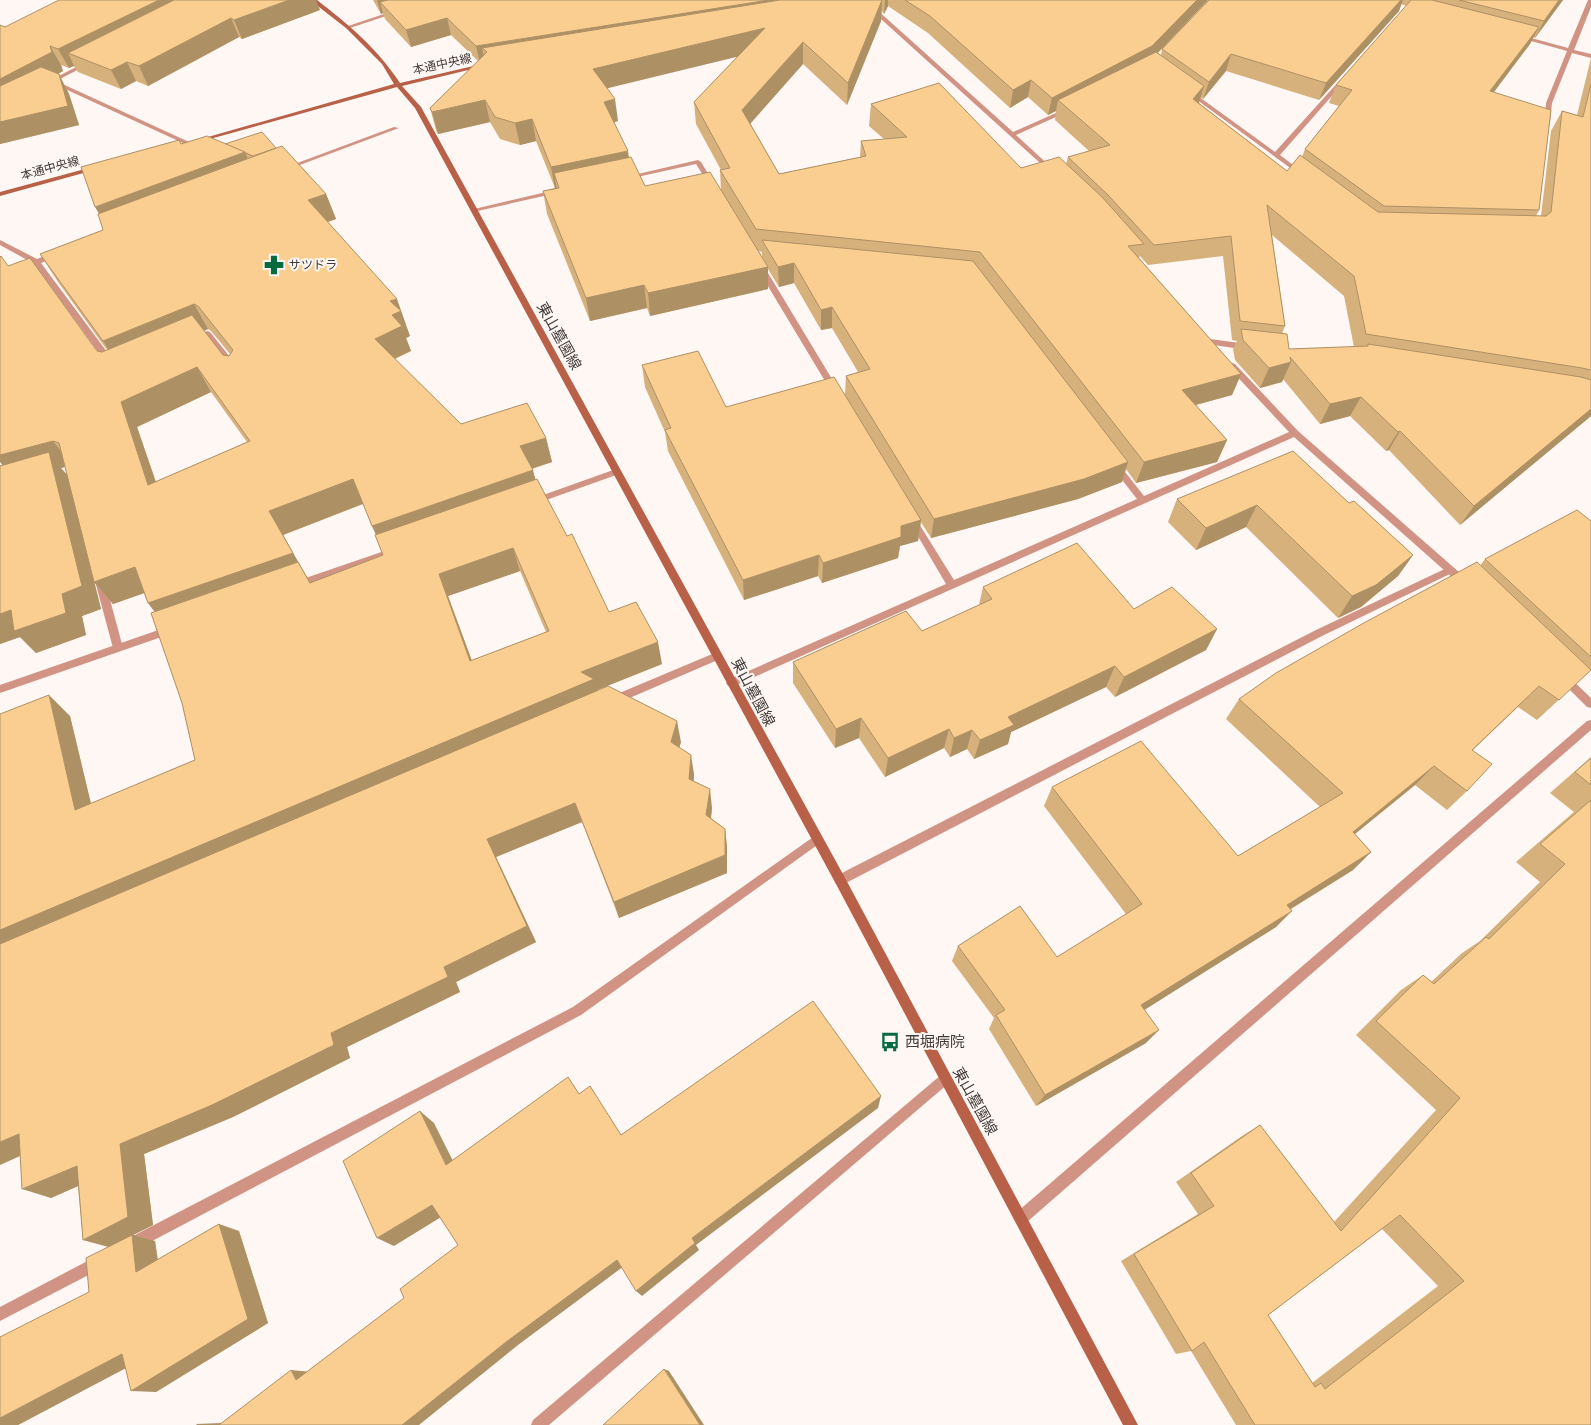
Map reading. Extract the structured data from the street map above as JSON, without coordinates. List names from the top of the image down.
{
  "streets": {
    "street": ["本通中央線", "東山墓園線"]
  },
  "crossings": [
    ["本通中央線", "東山墓園線"]
  ],
  "places": {
    "pharmacy": ["サツドラ"],
    "bus stop": ["西堀病院"]
  }
}
